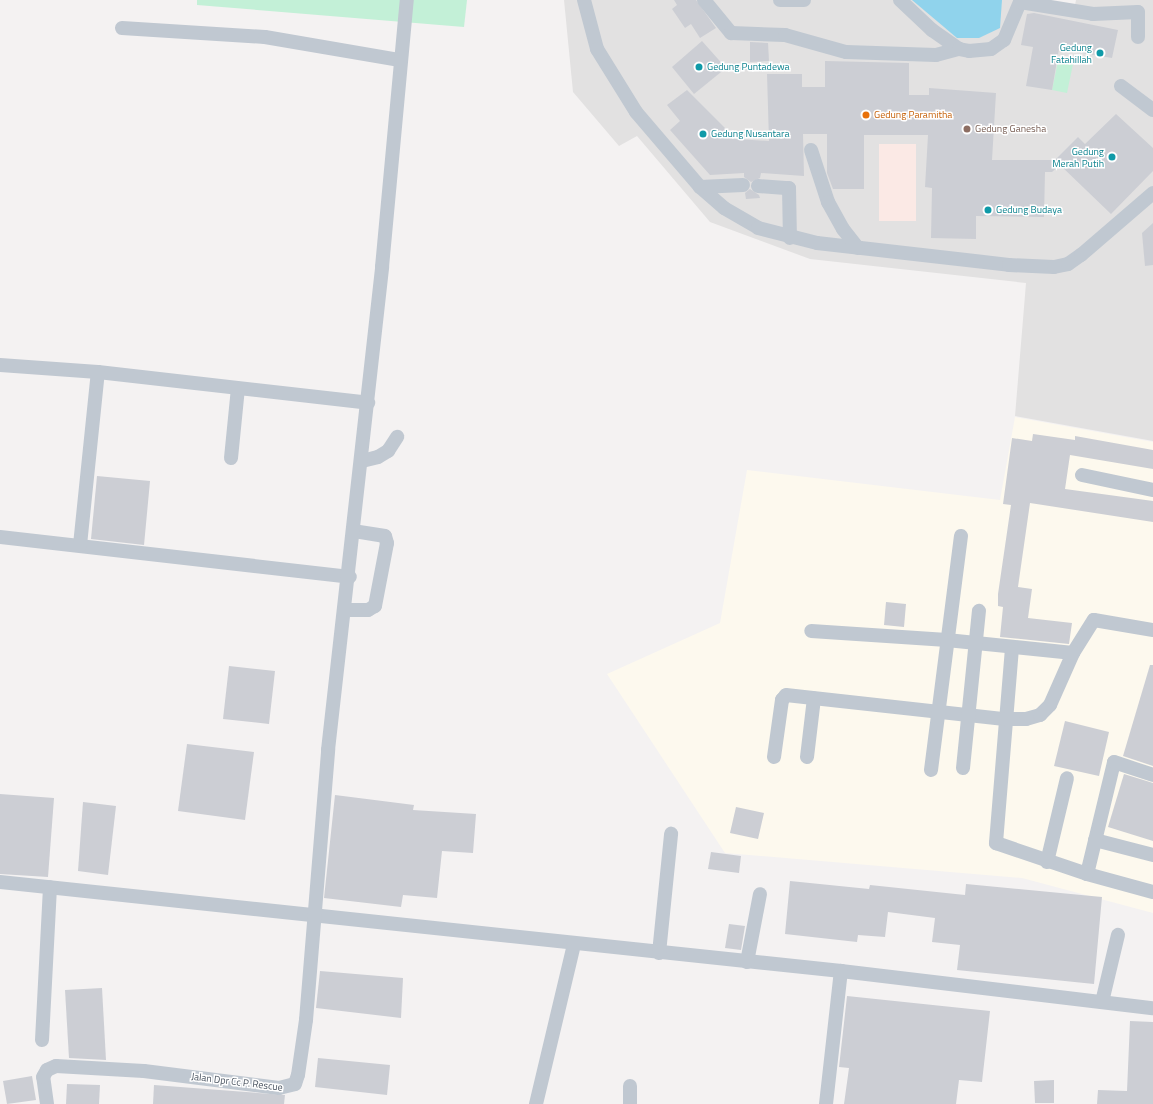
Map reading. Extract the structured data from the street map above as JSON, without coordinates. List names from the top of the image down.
{
  "streets": {
    "street": ["Jalan Dpr Cc P. Rescue"]
  },
  "places": [
    "Gedung Fatahillah",
    "Gedung Puntadewa",
    "Gedung Paramitha",
    "Gedung Ganesha",
    "Gedung Nusantara",
    "Gedung Merah Putih",
    "Gedung Budaya"
  ]
}
